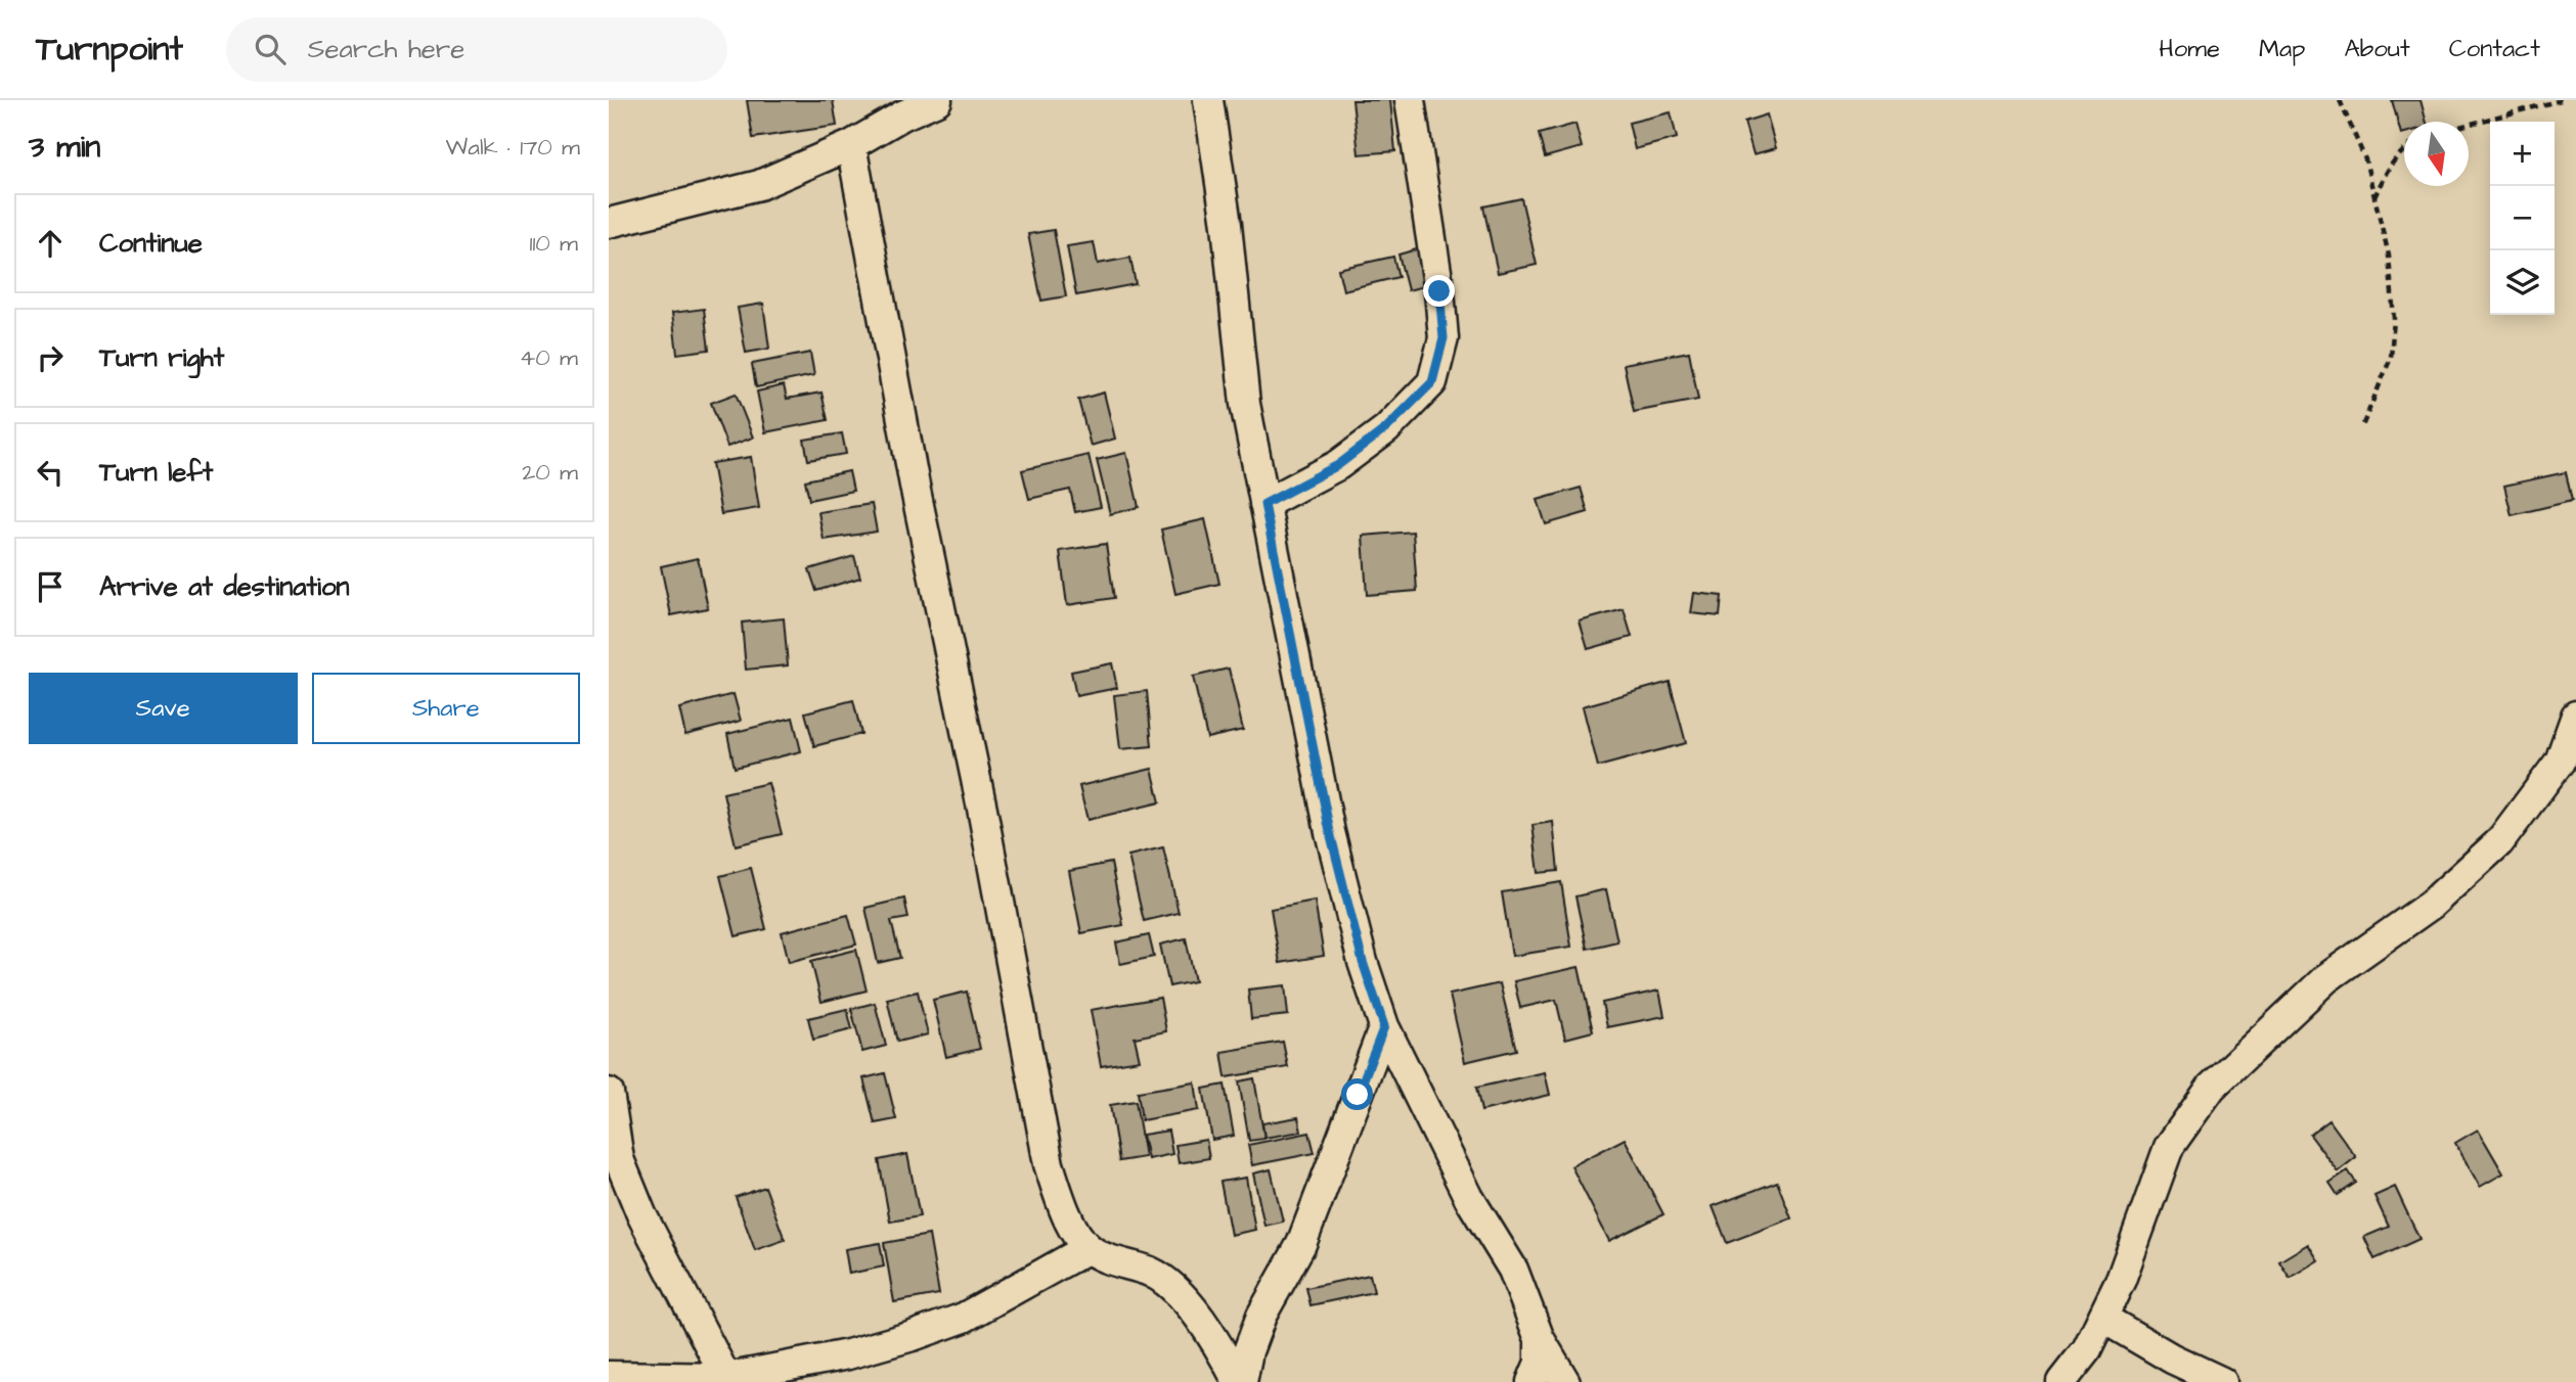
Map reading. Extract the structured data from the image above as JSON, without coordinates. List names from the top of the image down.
{
  "north": "bottom",
  "page": {
    "header": "Turnpoint",
    "search": "Search here",
    "nav": [
      "Home",
      "Map",
      "About",
      "Contact"
    ],
    "heading": ["3 min", "Walk · 170 m"],
    "map_buttons": ["+", "−"],
    "list": [
      ["Continue", "110 m"],
      ["Turn right", "40 m"],
      ["Turn left", "20 m"],
      "Arrive at destination"
    ],
    "buttons": ["Save", "Share"]
  }
}
